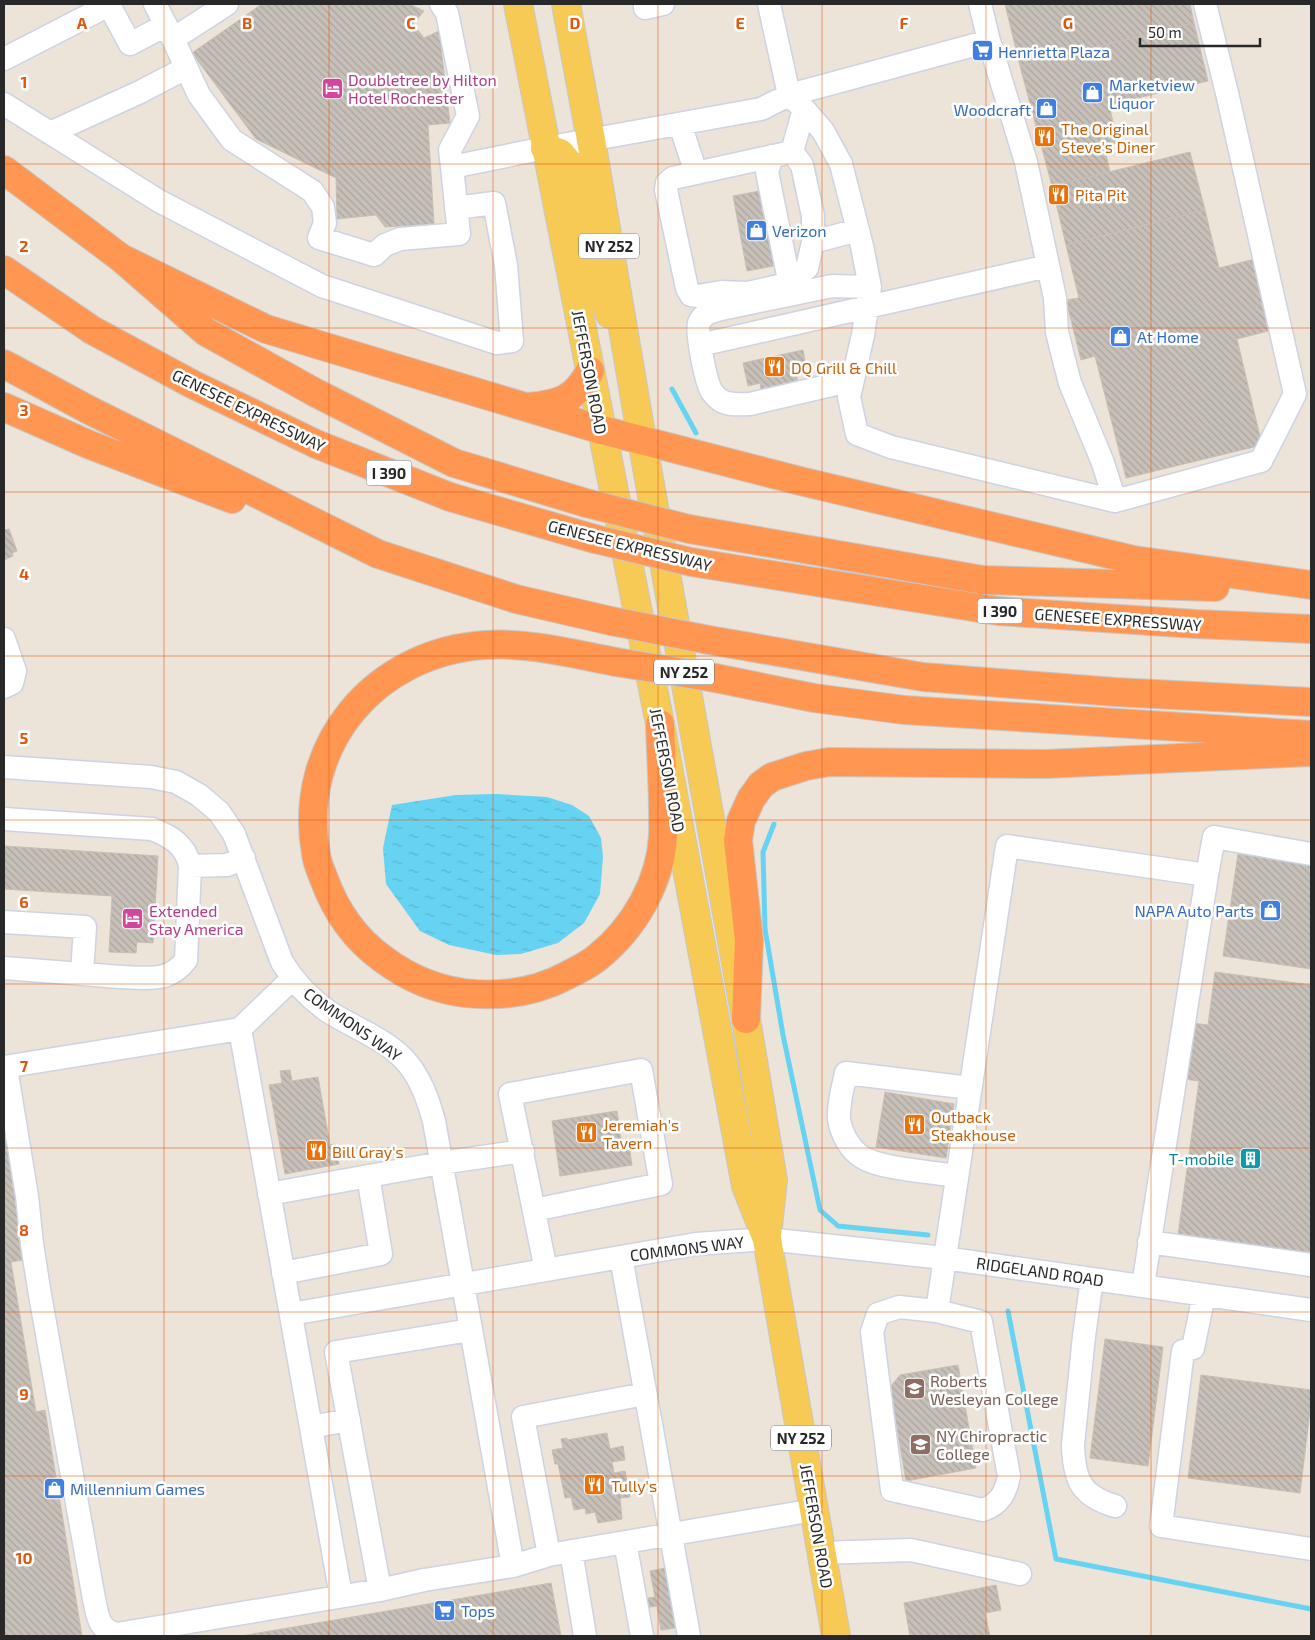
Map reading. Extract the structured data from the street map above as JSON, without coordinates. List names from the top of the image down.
{
  "streets": {
    "highway": ["GENESEE EXPRESSWAY", "I 390"],
    "main road": ["NY 252", "JEFFERSON ROAD"],
    "street": ["COMMONS WAY", "RIDGELAND ROAD"]
  },
  "crossings": [
    ["JEFFERSON ROAD", "COMMONS WAY"],
    ["JEFFERSON ROAD", "RIDGELAND ROAD"],
    ["COMMONS WAY", "RIDGELAND ROAD"]
  ],
  "places": {
    "supermarket": ["Henrietta Plaza", "Tops"],
    "hotel": ["Doubletree by Hilton Hotel Rochester", "Extended Stay America"],
    "shop": [
      "Marketview Liquor",
      "Woodcraft",
      "Verizon",
      "At Home",
      "NAPA Auto Parts",
      "Millennium Games"
    ],
    "restaurant": [
      "The Original Steve's Diner",
      "Pita Pit",
      "DQ Grill & Chill",
      "Outback Steakhouse",
      "Jeremiah's Tavern",
      "Bill Gray's",
      "Tully's"
    ],
    "building": ["T-mobile"],
    "school or university": ["Roberts Wesleyan College", "NY Chiropractic College"]
  },
  "scale_bar": "50 m",
  "grid": {
    "columns": [
      "A",
      "B",
      "C",
      "D",
      "E",
      "F",
      "G"
    ],
    "rows": [
      "1",
      "2",
      "3",
      "4",
      "5",
      "6",
      "7",
      "8",
      "9",
      "10"
    ]
  }
}
